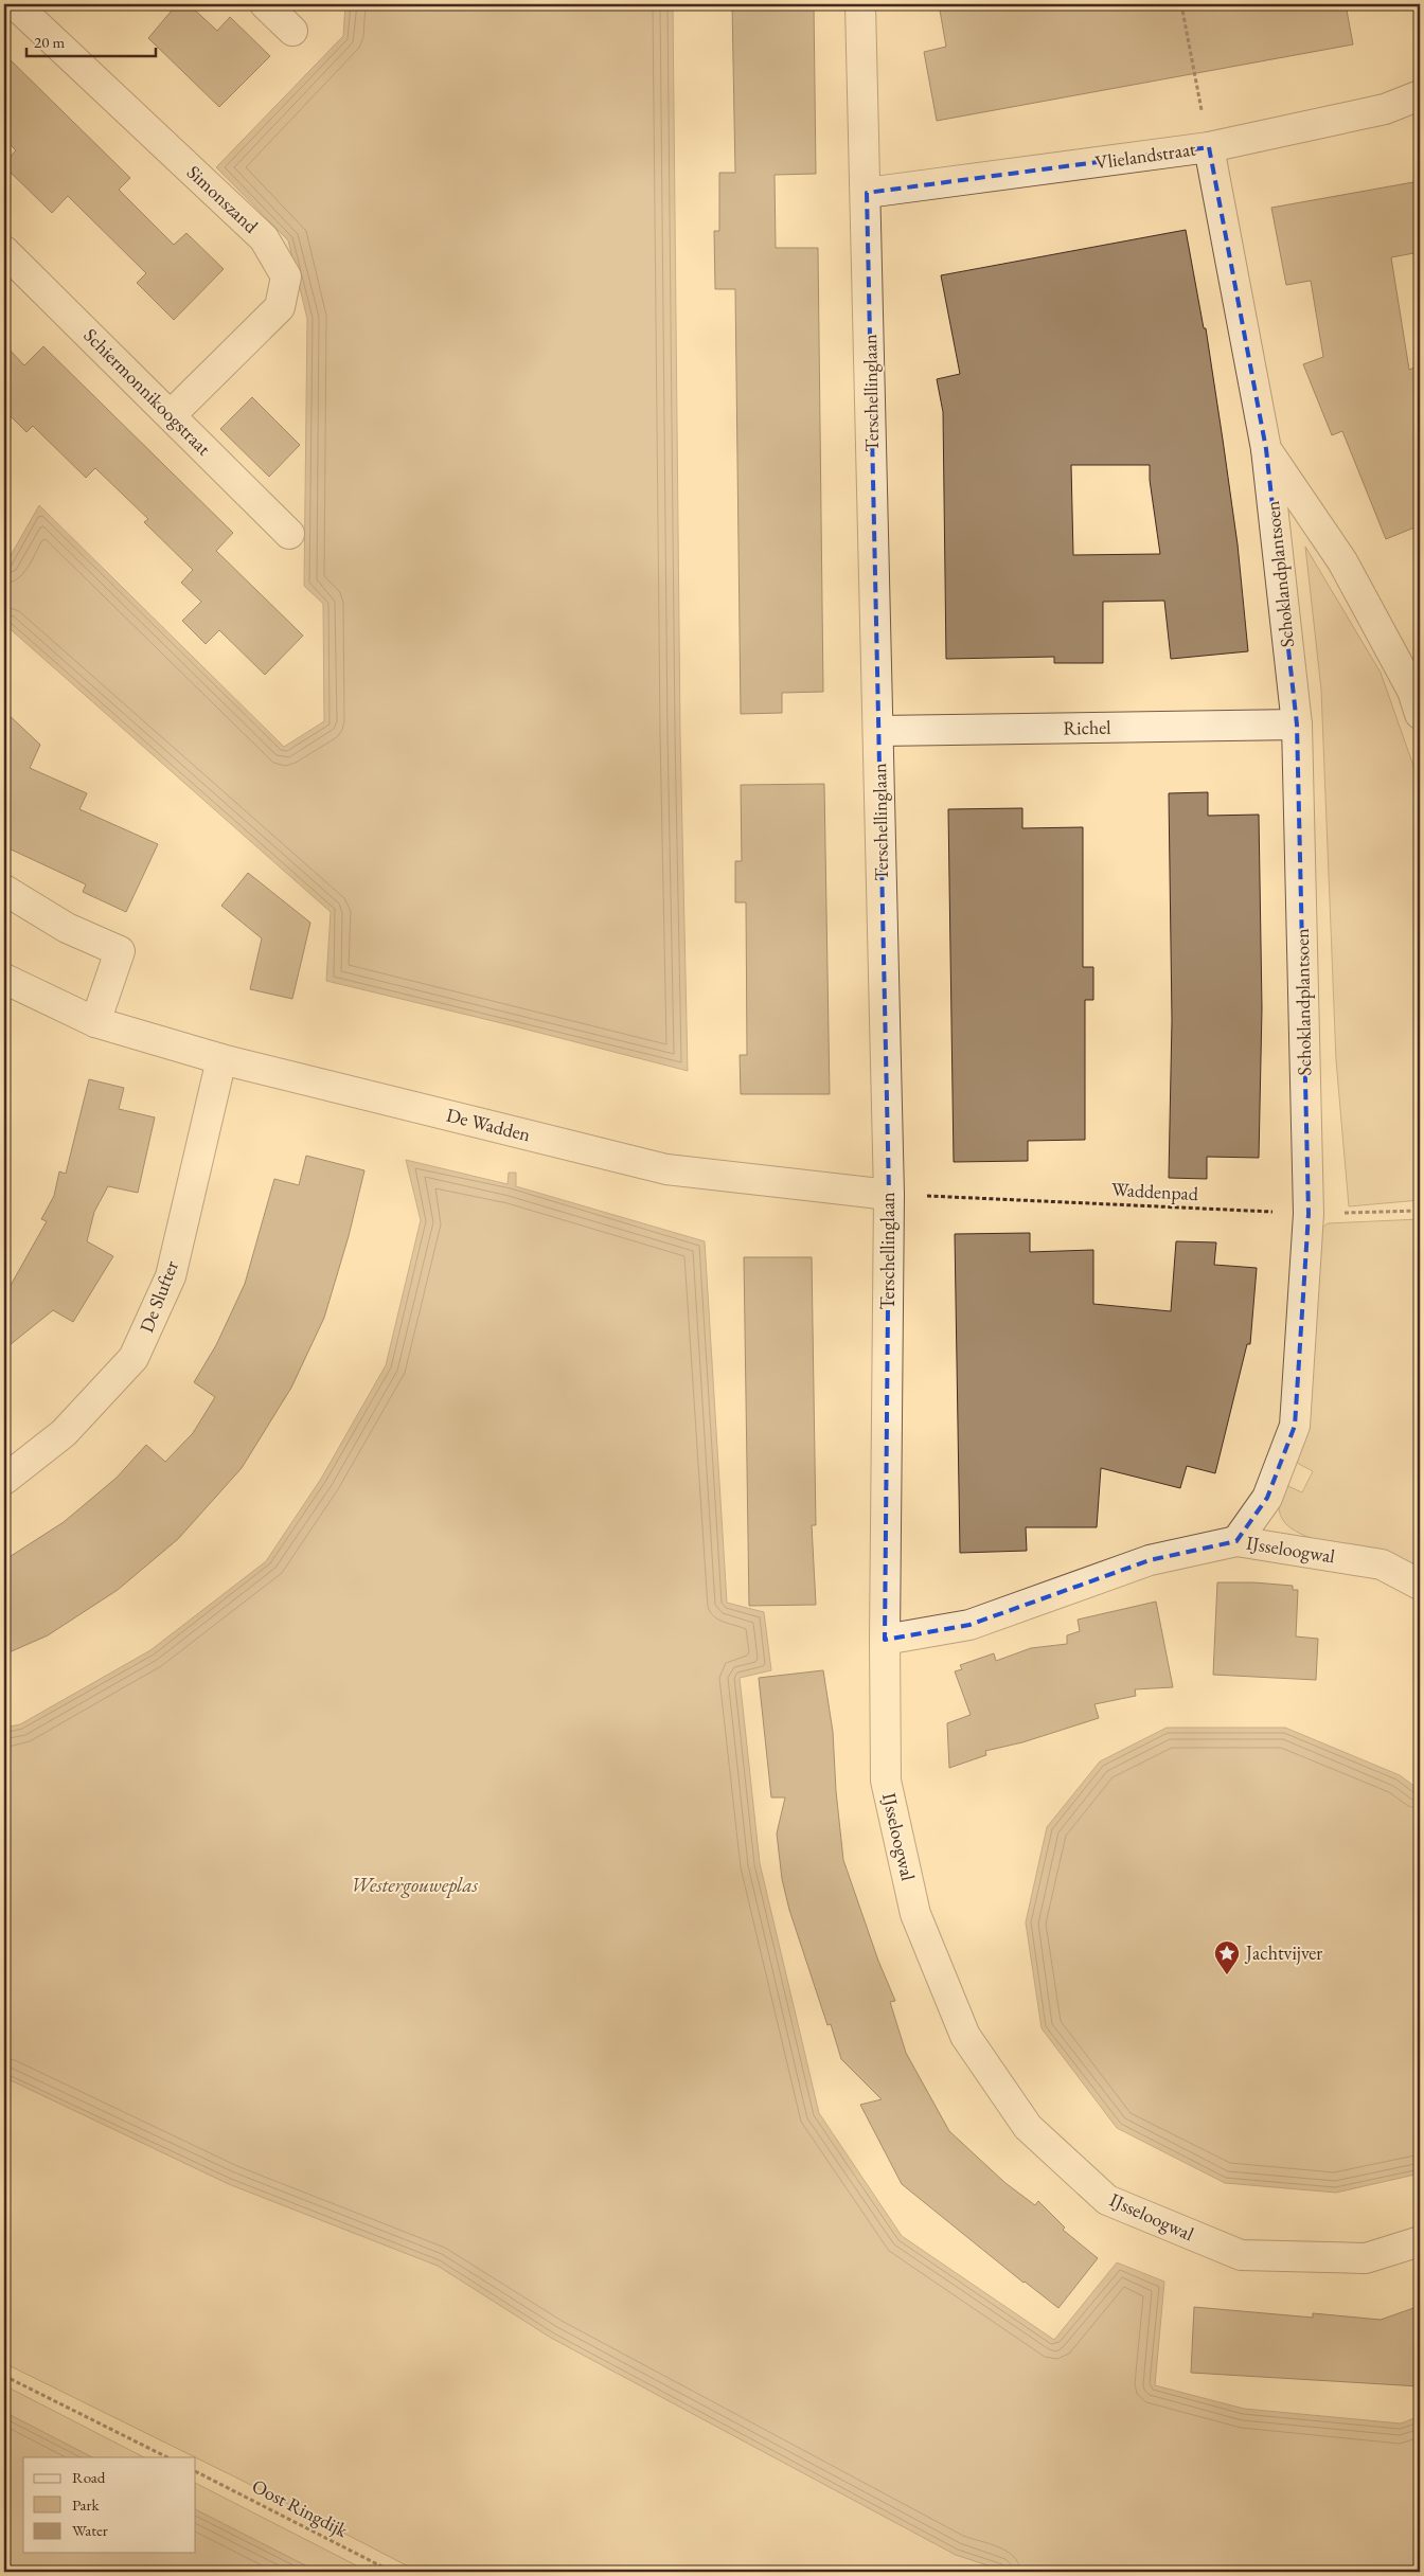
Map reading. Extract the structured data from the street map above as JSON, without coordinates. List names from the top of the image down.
{
  "streets": {
    "street": [
      "Vlielandstraat",
      "Simonszand",
      "Schiermonnikoogstraat",
      "Terschellinglaan",
      "Schoklandplantsoen",
      "Richel",
      "De Wadden",
      "De Slufter",
      "IJsseloogwal"
    ],
    "path": ["Waddenpad", "Oost Ringdijk"]
  },
  "crossings": [
    ["Vlielandstraat", "Terschellinglaan"],
    ["Vlielandstraat", "Schoklandplantsoen"],
    ["Simonszand", "Schiermonnikoogstraat"],
    ["Terschellinglaan", "Richel"],
    ["Terschellinglaan", "De Wadden"],
    ["Terschellinglaan", "Waddenpad"],
    ["Terschellinglaan", "IJsseloogwal"],
    ["Schoklandplantsoen", "Richel"],
    ["Schoklandplantsoen", "Waddenpad"],
    ["Schoklandplantsoen", "IJsseloogwal"],
    ["De Wadden", "Waddenpad"],
    ["De Wadden", "De Slufter"]
  ],
  "water": ["Westergouweplas"],
  "places": {
    "place": ["Jachtvijver"]
  },
  "legend": ["Road", "Park", "Water"],
  "scale_bar": "20 m"
}
